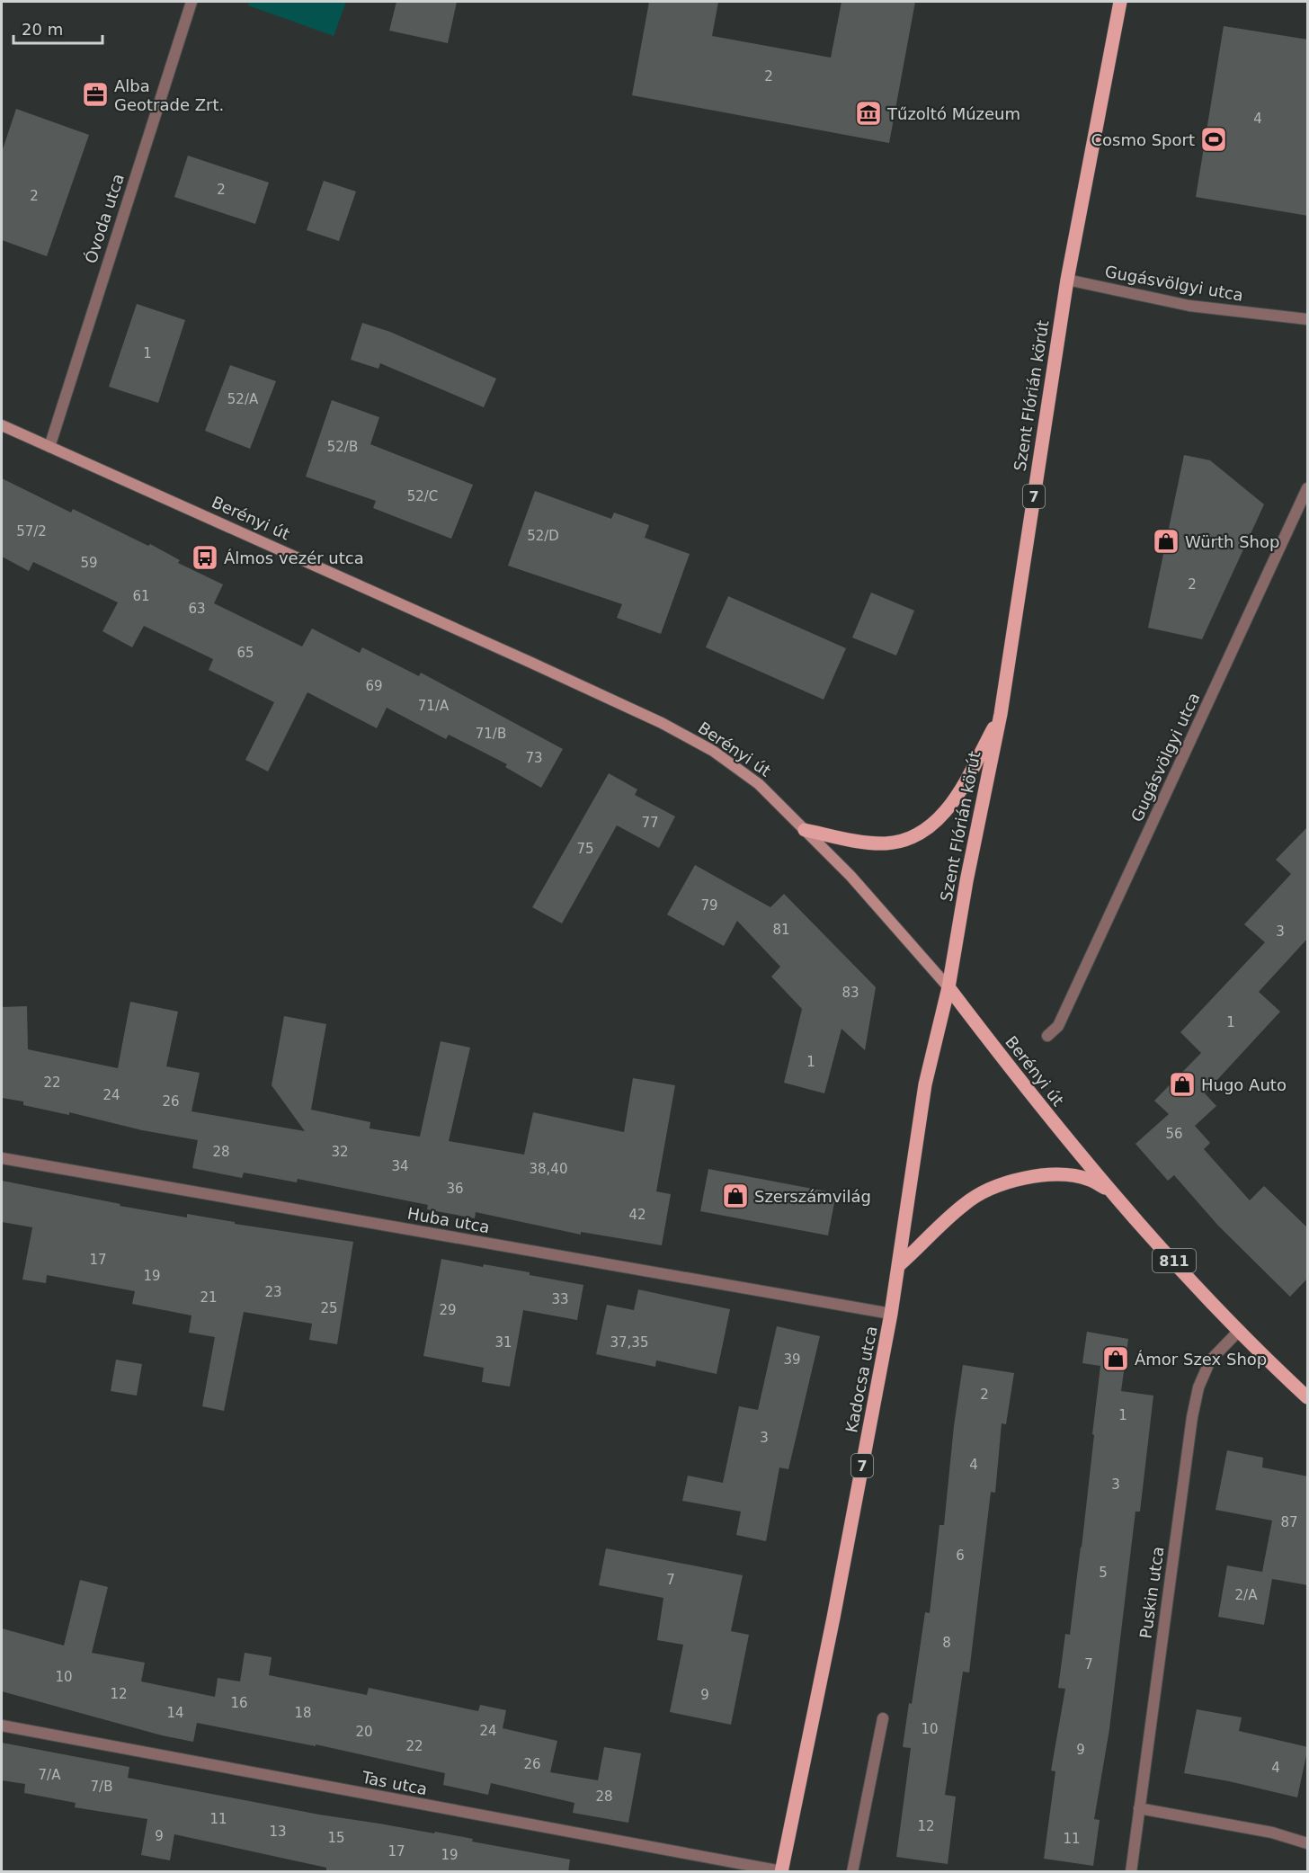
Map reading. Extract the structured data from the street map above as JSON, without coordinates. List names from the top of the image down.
{
  "streets": {
    "main road": [
      "Szent Flórián körút",
      "7",
      "Berényi út",
      "811",
      "Kadocsa utca"
    ],
    "street": [
      "Óvoda utca",
      "Gugásvölgyi utca",
      "Huba utca",
      "Puskin utca",
      "Tas utca"
    ]
  },
  "crossings": [
    ["Óvoda utca", "Berényi út"],
    ["Gugásvölgyi utca", "Szent Flórián körút"],
    ["Szent Flórián körút", "Berényi út"],
    ["Szent Flórián körút", "Kadocsa utca"],
    ["Berényi út", "Kadocsa utca"],
    ["Berényi út", "Puskin utca"],
    ["Huba utca", "Kadocsa utca"],
    ["Kadocsa utca", "Tas utca"]
  ],
  "places": {
    "office": ["Alba Geotrade Zrt."],
    "museum": ["Tűzoltó Múzeum"],
    "sports": ["Cosmo Sport"],
    "shop": [
      "Würth Shop",
      "Hugo Auto",
      "Szerszámvilág",
      "Ámor Szex Shop"
    ],
    "bus stop": ["Álmos vezér utca"]
  },
  "house_numbers": [
    "2",
    "4",
    "2",
    "2",
    "1",
    "52/A",
    "52/B",
    "52/C",
    "57/2",
    "52/D",
    "59",
    "2",
    "61",
    "63",
    "65",
    "69",
    "71/A",
    "71/B",
    "73",
    "77",
    "75",
    "79",
    "81",
    "3",
    "83",
    "1",
    "1",
    "22",
    "24",
    "26",
    "56",
    "28",
    "32",
    "34",
    "38,40",
    "36",
    "42",
    "17",
    "19",
    "23",
    "21",
    "33",
    "25",
    "29",
    "31",
    "37,35",
    "39",
    "2",
    "1",
    "3",
    "4",
    "3",
    "87",
    "6",
    "5",
    "7",
    "2/A",
    "8",
    "7",
    "10",
    "12",
    "9",
    "16",
    "14",
    "18",
    "10",
    "24",
    "20",
    "22",
    "9",
    "26",
    "4",
    "7/A",
    "7/B",
    "28",
    "11",
    "12",
    "13",
    "9",
    "15",
    "11",
    "17",
    "19"
  ],
  "scale_bar": "20 m"
}
